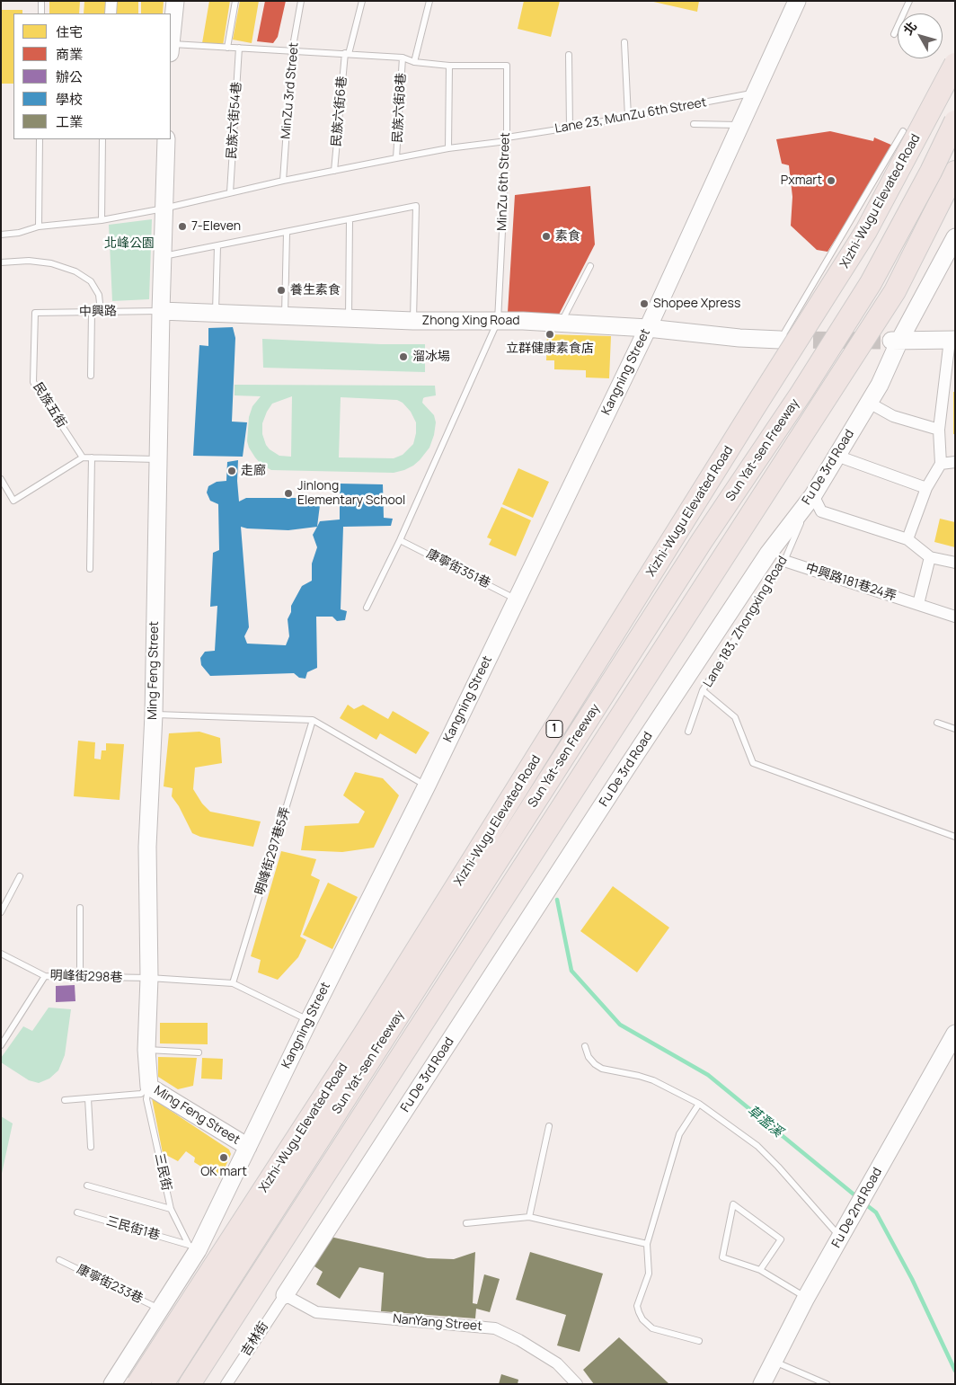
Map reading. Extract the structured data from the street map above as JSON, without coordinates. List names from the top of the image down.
{
  "streets": {
    "highway": ["Xizhi-Wugu Elevated Road", "Sun Yat-sen Freeway", "1"],
    "street": [
      "Zhong Xing Road",
      "Kangning Street",
      "Fu De 3rd Road",
      "中興路181巷24弄",
      "Ming Feng Street",
      "Fu De 2nd Road",
      "NanYang Street",
      "吉林街"
    ],
    "lane": [
      "MinZu 3rd Street",
      "民族六街8巷",
      "民族六街6巷",
      "Lane 23, MunZu 6th Street",
      "民族六街54巷",
      "MinZu 6th Street",
      "中興路",
      "民族五街",
      "康寧街351巷",
      "Lane 183, Zhongxing Road",
      "明峰街297巷5弄",
      "明峰街298巷",
      "三民街",
      "三民街1巷",
      "康寧街233巷"
    ]
  },
  "crossings": [
    ["MinZu 3rd Street", "Lane 23, MunZu 6th Street"],
    ["MinZu 3rd Street", "MinZu 6th Street"],
    ["民族六街8巷", "Lane 23, MunZu 6th Street"],
    ["民族六街8巷", "MinZu 6th Street"],
    ["民族六街6巷", "Lane 23, MunZu 6th Street"],
    ["民族六街6巷", "MinZu 6th Street"],
    ["Lane 23, MunZu 6th Street", "民族六街54巷"],
    ["Lane 23, MunZu 6th Street", "MinZu 6th Street"],
    ["Lane 23, MunZu 6th Street", "Kangning Street"],
    ["Lane 23, MunZu 6th Street", "Ming Feng Street"],
    ["民族六街54巷", "MinZu 6th Street"],
    ["MinZu 6th Street", "Zhong Xing Road"],
    ["MinZu 6th Street", "康寧街351巷"],
    ["中興路", "Zhong Xing Road"],
    ["中興路", "民族五街"],
    ["中興路", "Ming Feng Street"],
    ["Zhong Xing Road", "Kangning Street"],
    ["Zhong Xing Road", "Ming Feng Street"],
    ["Kangning Street", "康寧街351巷"],
    ["Kangning Street", "Ming Feng Street"],
    ["Kangning Street", "三民街"],
    ["Kangning Street", "三民街1巷"],
    ["Kangning Street", "康寧街233巷"],
    ["Fu De 3rd Road", "Lane 183, Zhongxing Road"],
    ["Fu De 3rd Road", "NanYang Street"],
    ["Fu De 3rd Road", "吉林街"],
    ["中興路181巷24弄", "Lane 183, Zhongxing Road"],
    ["Ming Feng Street", "明峰街298巷"],
    ["Ming Feng Street", "三民街"],
    ["明峰街297巷5弄", "明峰街298巷"],
    ["三民街", "三民街1巷"],
    ["NanYang Street", "吉林街"]
  ],
  "water": ["草濫溪"],
  "parks": ["北峰公園"],
  "places": [
    "Pxmart",
    "7-Eleven",
    "素食",
    "養生素食",
    "Shopee Xpress",
    "立群健康素食店",
    "溜冰場",
    "走廊",
    "Jinlong Elementary School",
    "OK mart"
  ],
  "legend": [
    "住宅",
    "商業",
    "辦公",
    "學校",
    "工業"
  ],
  "north": "top left"
}
